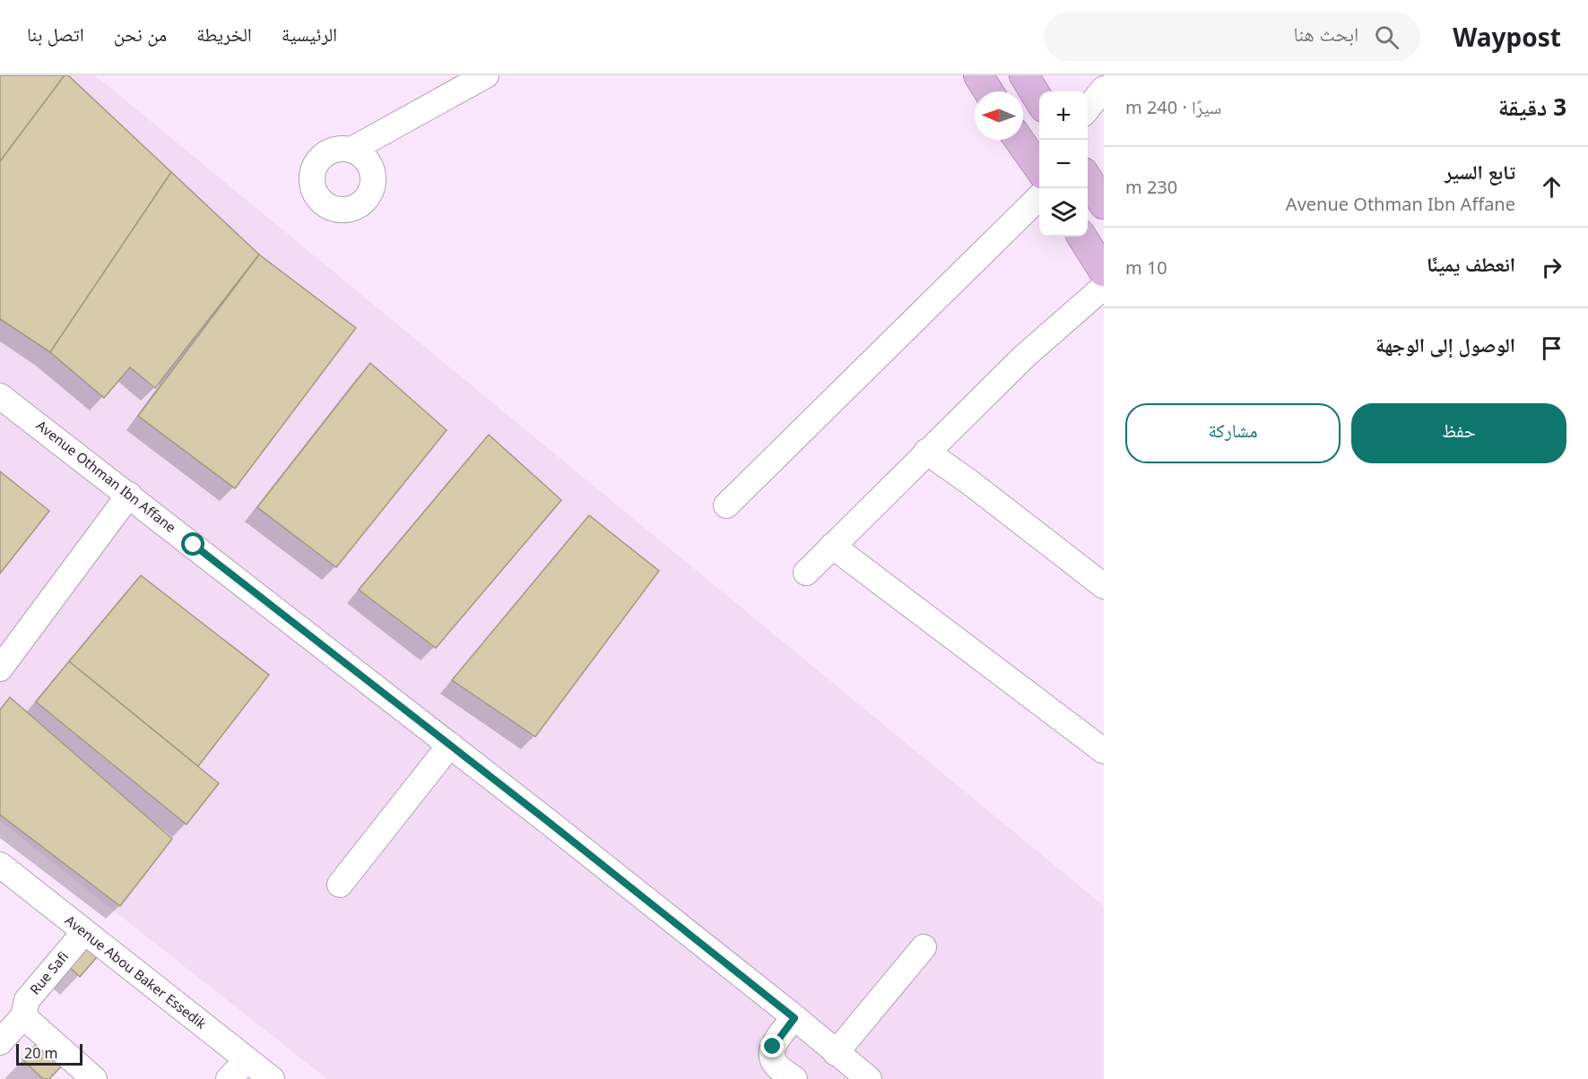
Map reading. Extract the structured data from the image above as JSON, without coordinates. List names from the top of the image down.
{
  "streets": {
    "street": ["Avenue Othman Ibn Affane", "Avenue Abou Baker Essedik", "Rue Safi"]
  },
  "crossings": [
    ["Avenue Abou Baker Essedik", "Rue Safi"]
  ],
  "scale_bar": "20 m",
  "north": "left",
  "page": {
    "header": "Waypost",
    "search": "ابحث هنا",
    "nav": [
      "الرئيسية",
      "الخريطة",
      "من نحن",
      "اتصل بنا"
    ],
    "heading": ["3 دقيقة", "سيرًا · 240 m"],
    "map_buttons": ["+", "−"],
    "list": [
      ["تابع السير", "Avenue Othman Ibn Affane", "230 m"],
      ["انعطف يمينًا", "10 m"],
      "الوصول إلى الوجهة"
    ],
    "buttons": ["حفظ", "مشاركة"],
    "scale": "20 m"
  }
}
